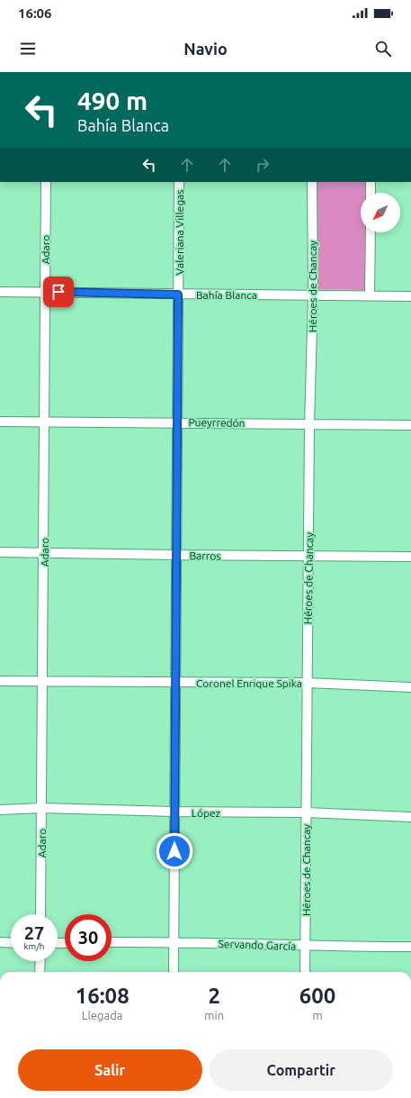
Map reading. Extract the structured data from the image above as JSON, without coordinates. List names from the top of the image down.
{
  "streets": {
    "street": [
      "Valeriana Villegas",
      "Adaro",
      "Héroes de Chancay",
      "Bahía Blanca",
      "Pueyrredón",
      "Barros",
      "Coronel Enrique Spika",
      "López",
      "Servando García"
    ]
  },
  "crossings": [
    ["Valeriana Villegas", "Bahía Blanca"],
    ["Valeriana Villegas", "Pueyrredón"],
    ["Valeriana Villegas", "Barros"],
    ["Valeriana Villegas", "Coronel Enrique Spika"],
    ["Valeriana Villegas", "López"],
    ["Valeriana Villegas", "Servando García"],
    ["Adaro", "Bahía Blanca"],
    ["Adaro", "Pueyrredón"],
    ["Adaro", "Barros"],
    ["Adaro", "Coronel Enrique Spika"],
    ["Adaro", "López"],
    ["Héroes de Chancay", "Bahía Blanca"],
    ["Héroes de Chancay", "Pueyrredón"],
    ["Héroes de Chancay", "Barros"],
    ["Héroes de Chancay", "Coronel Enrique Spika"],
    ["Héroes de Chancay", "López"],
    ["Héroes de Chancay", "Servando García"]
  ],
  "north": "bottom left",
  "page": {
    "status": "16:06",
    "header": "Navio",
    "turn": ["490 m", "Bahía Blanca"],
    "speed": "27 km/h",
    "limit": "30",
    "eta": [
      "16:08",
      "Llegada",
      "2",
      "min",
      "600",
      "m"
    ],
    "buttons": ["Salir", "Compartir"]
  }
}
